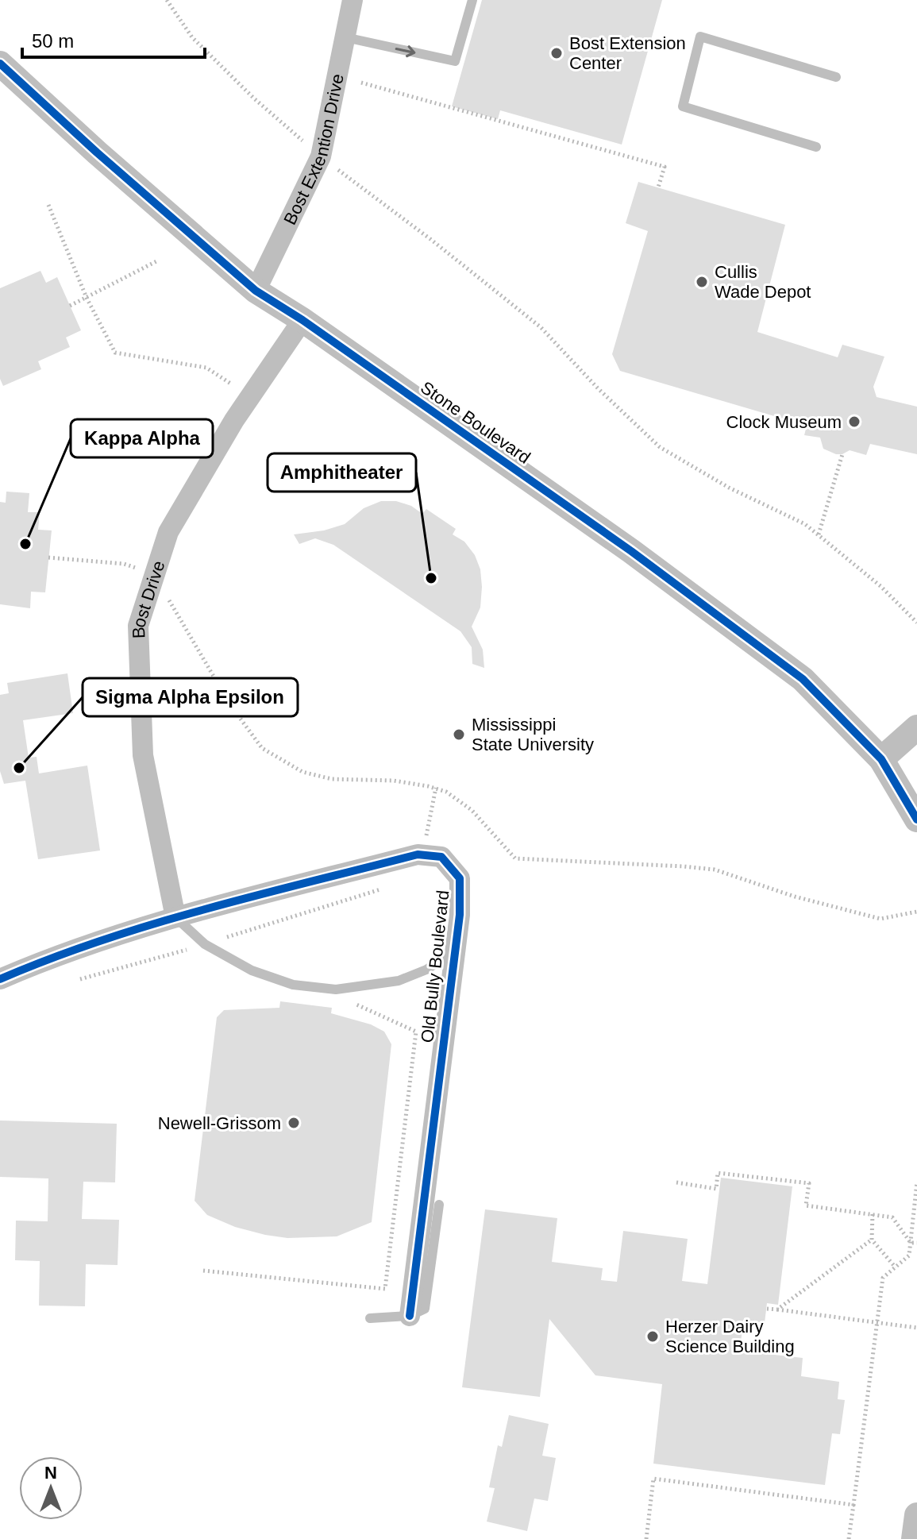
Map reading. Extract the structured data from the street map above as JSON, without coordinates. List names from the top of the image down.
{
  "streets": {
    "street": [
      "Bost Extention Drive",
      "Stone Boulevard",
      "Bost Drive",
      "Old Bully Boulevard"
    ]
  },
  "crossings": [
    ["Bost Extention Drive", "Stone Boulevard"],
    ["Stone Boulevard", "Bost Drive"],
    ["Bost Drive", "Old Bully Boulevard"]
  ],
  "places": [
    "Bost Extension Center",
    "Cullis Wade Depot",
    "Clock Museum",
    "Kappa Alpha",
    "Amphitheater",
    "Mississippi State University",
    "Sigma Alpha Epsilon",
    "Newell-Grissom",
    "Herzer Dairy Science Building"
  ],
  "scale_bar": "50 m",
  "north": "top"
}
